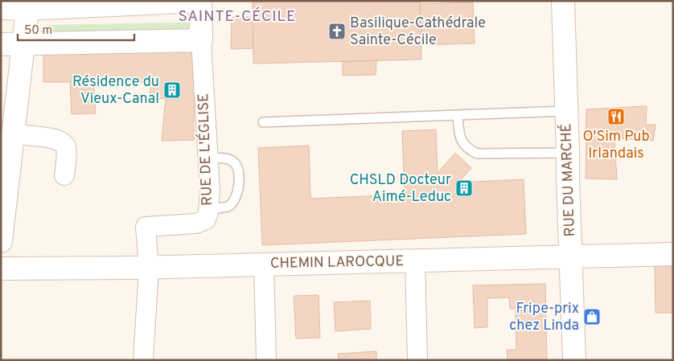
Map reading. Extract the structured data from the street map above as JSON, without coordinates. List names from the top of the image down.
{
  "streets": {
    "street": ["RUE DE L'ÉGLISE", "RUE DU MARCHÉ", "CHEMIN LAROCQUE"]
  },
  "crossings": [
    ["RUE DE L'ÉGLISE", "CHEMIN LAROCQUE"],
    ["RUE DU MARCHÉ", "CHEMIN LAROCQUE"]
  ],
  "districts": ["SAINTE-CÉCILE"],
  "places": {
    "church": ["Basilique-Cathédrale Sainte-Cécile"],
    "building": ["Résidence du Vieux-Canal", "CHSLD Docteur Aimé-Leduc"],
    "restaurant": ["O'Sim Pub Irlandais"],
    "shop": ["Fripe-prix chez Linda"]
  },
  "scale_bar": "50 m"
}
